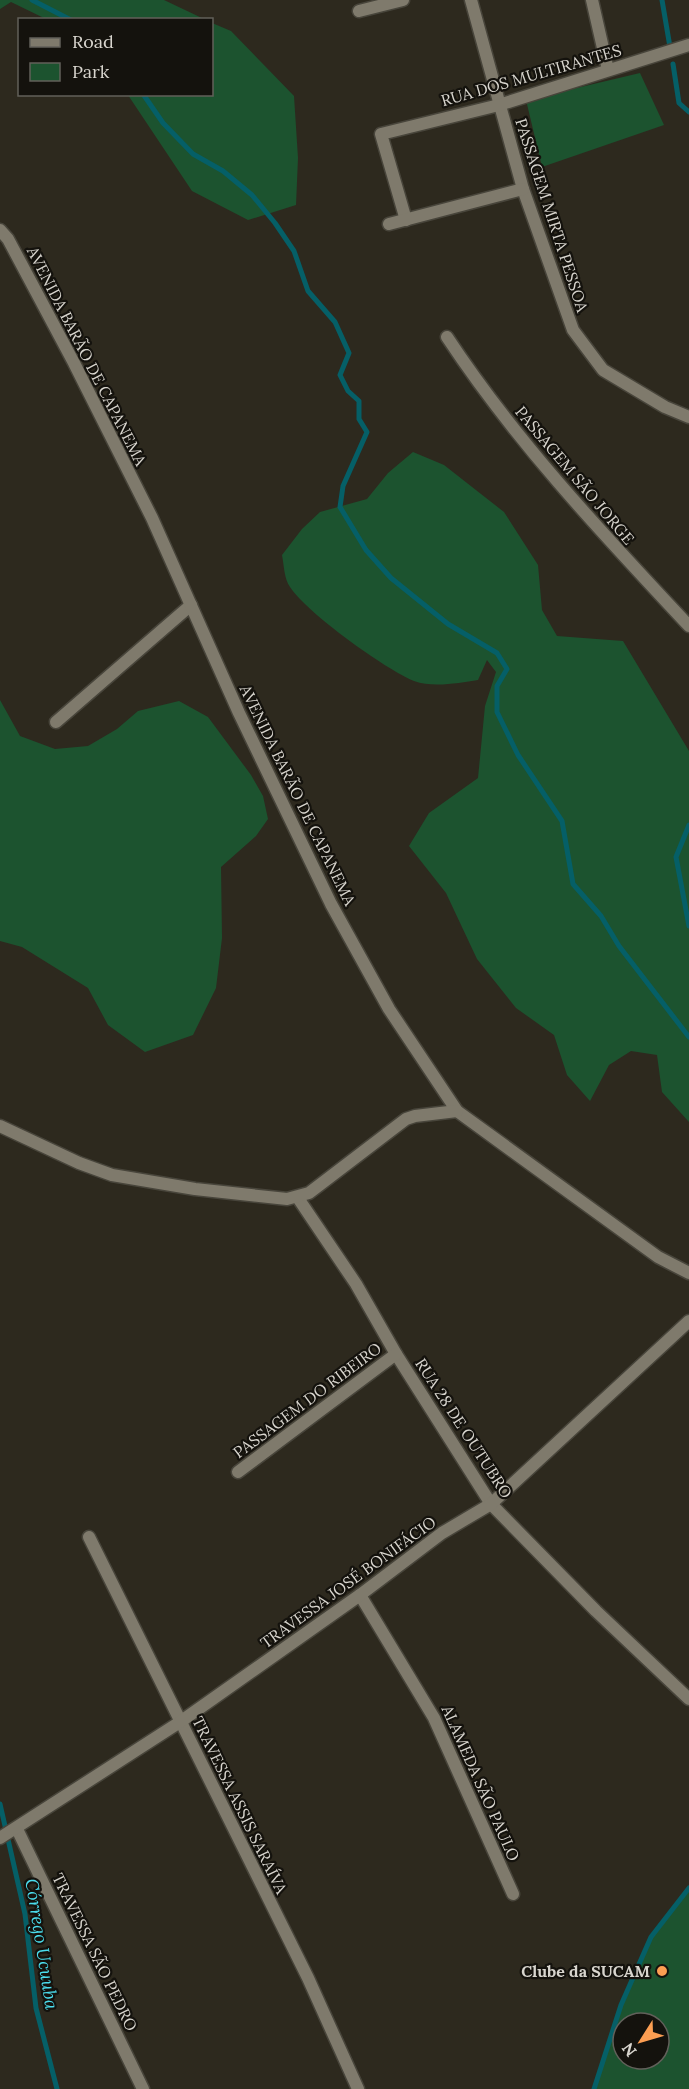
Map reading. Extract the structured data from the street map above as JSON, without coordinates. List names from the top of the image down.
{
  "streets": {
    "street": [
      "RUA DOS MULTIRANTES",
      "PASSAGEM MIRTA PESSOA",
      "AVENIDA BARÃO DE CAPANEMA",
      "PASSAGEM SÃO JORGE",
      "PASSAGEM DO RIBEIRO",
      "RUA 28 DE OUTUBRO",
      "TRAVESSA JOSÉ BONIFÁCIO",
      "ALAMEDA SÃO PAULO",
      "TRAVESSA ASSIS SARAÍVA",
      "TRAVESSA SÃO PEDRO"
    ]
  },
  "crossings": [
    ["RUA DOS MULTIRANTES", "PASSAGEM MIRTA PESSOA"],
    ["PASSAGEM DO RIBEIRO", "RUA 28 DE OUTUBRO"],
    ["RUA 28 DE OUTUBRO", "TRAVESSA JOSÉ BONIFÁCIO"],
    ["TRAVESSA JOSÉ BONIFÁCIO", "ALAMEDA SÃO PAULO"],
    ["TRAVESSA JOSÉ BONIFÁCIO", "TRAVESSA ASSIS SARAÍVA"],
    ["TRAVESSA JOSÉ BONIFÁCIO", "TRAVESSA SÃO PEDRO"]
  ],
  "water": ["Córrego Ucuuba"],
  "places": ["Clube da SUCAM"],
  "legend": ["Road", "Park"],
  "north": "bottom left"
}
